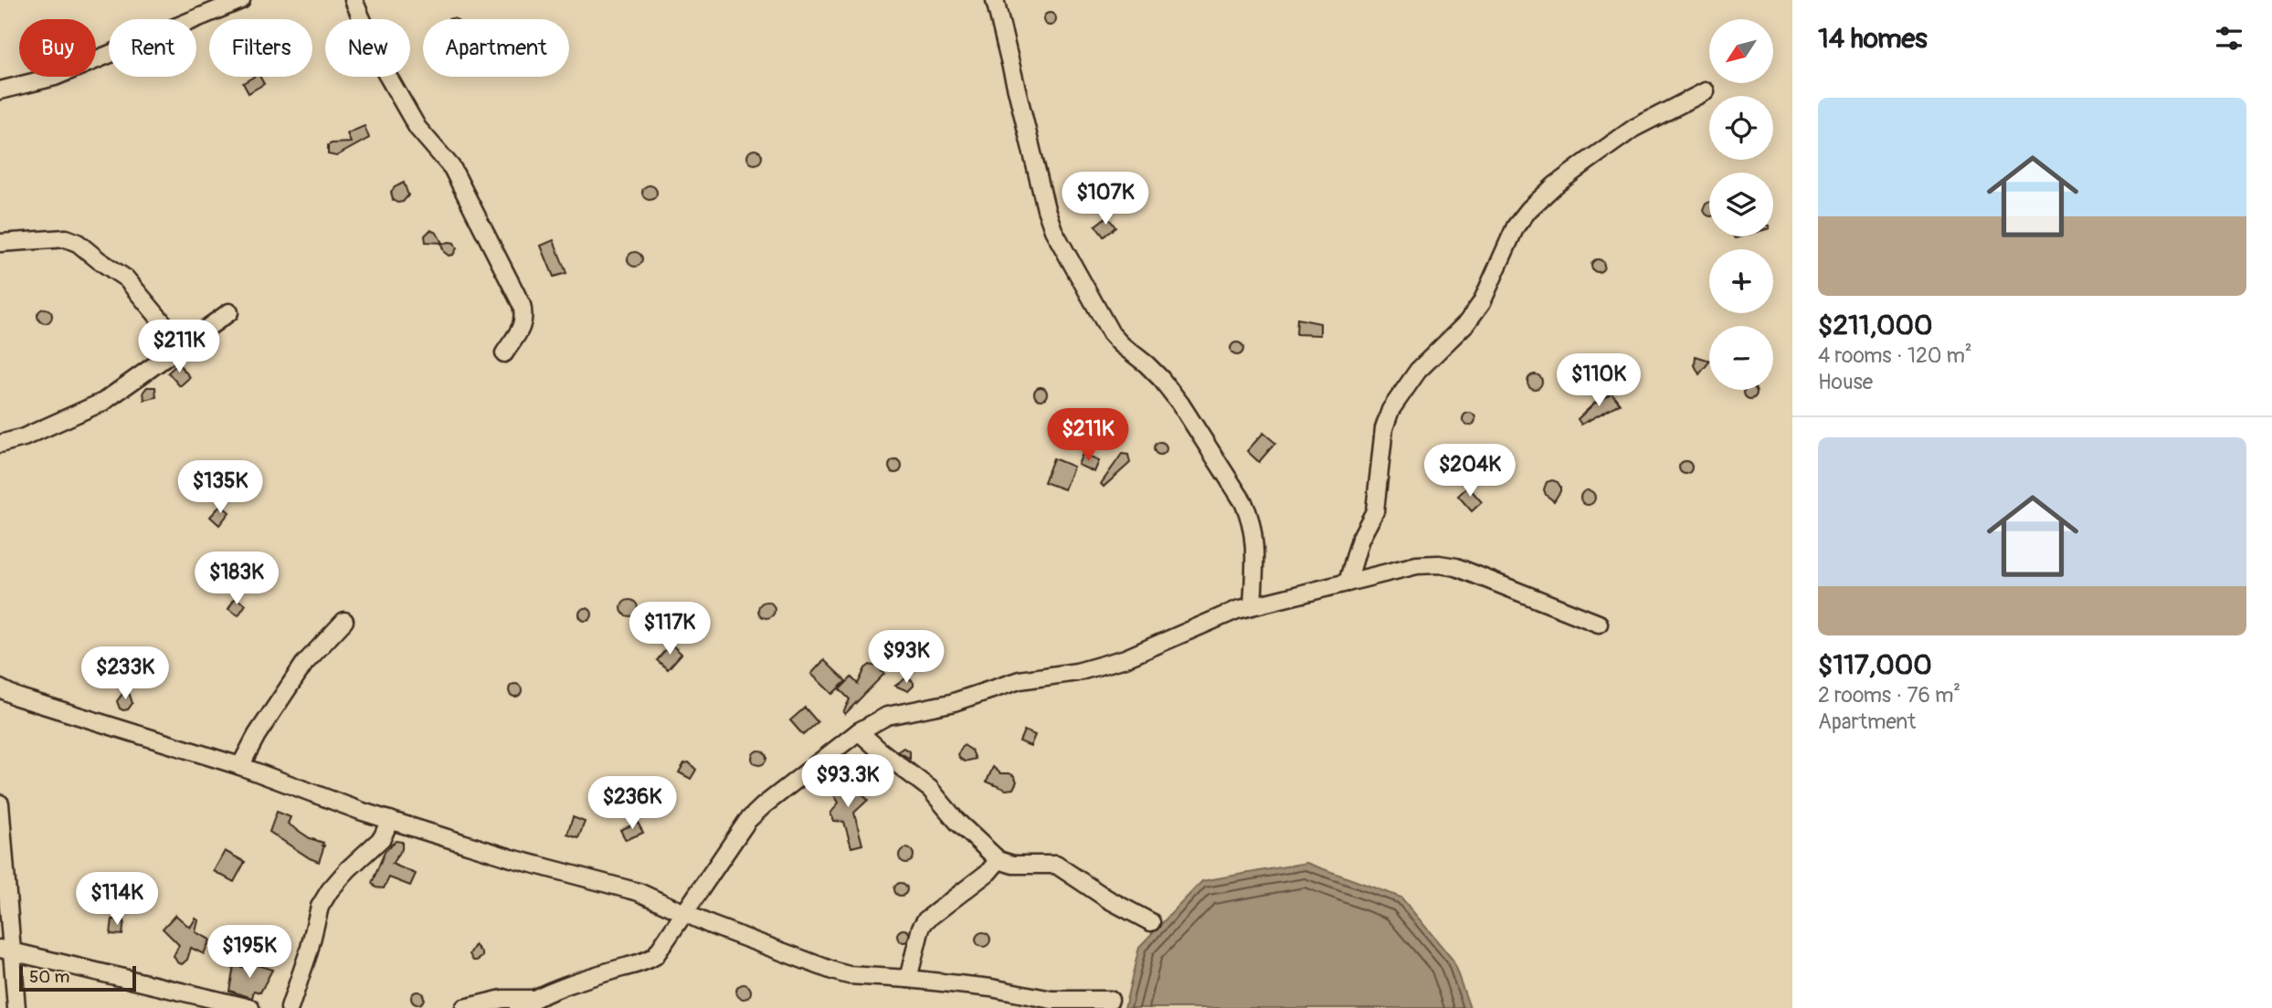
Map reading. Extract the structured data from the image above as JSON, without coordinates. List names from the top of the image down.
{
  "scale_bar": "50 m",
  "north": "bottom left",
  "page": {
    "heading": "14 homes",
    "map_buttons": ["+", "−"],
    "chip": [
      "Buy",
      "Rent",
      "Filters",
      "New",
      "Apartment"
    ],
    "list": [
      {
        "name": "$211,000",
        "note": "4 rooms · 120 m² · House"
      },
      {
        "name": "$117,000",
        "note": "2 rooms · 76 m² · Apartment"
      }
    ],
    "price": [
      "$107K",
      "$211K",
      "$110K",
      "$211K",
      "$204K",
      "$135K",
      "$183K",
      "$117K",
      "$93K",
      "$233K",
      "$93.3K",
      "$236K",
      "$114K",
      "$195K"
    ],
    "scale": "50 m"
  }
}
